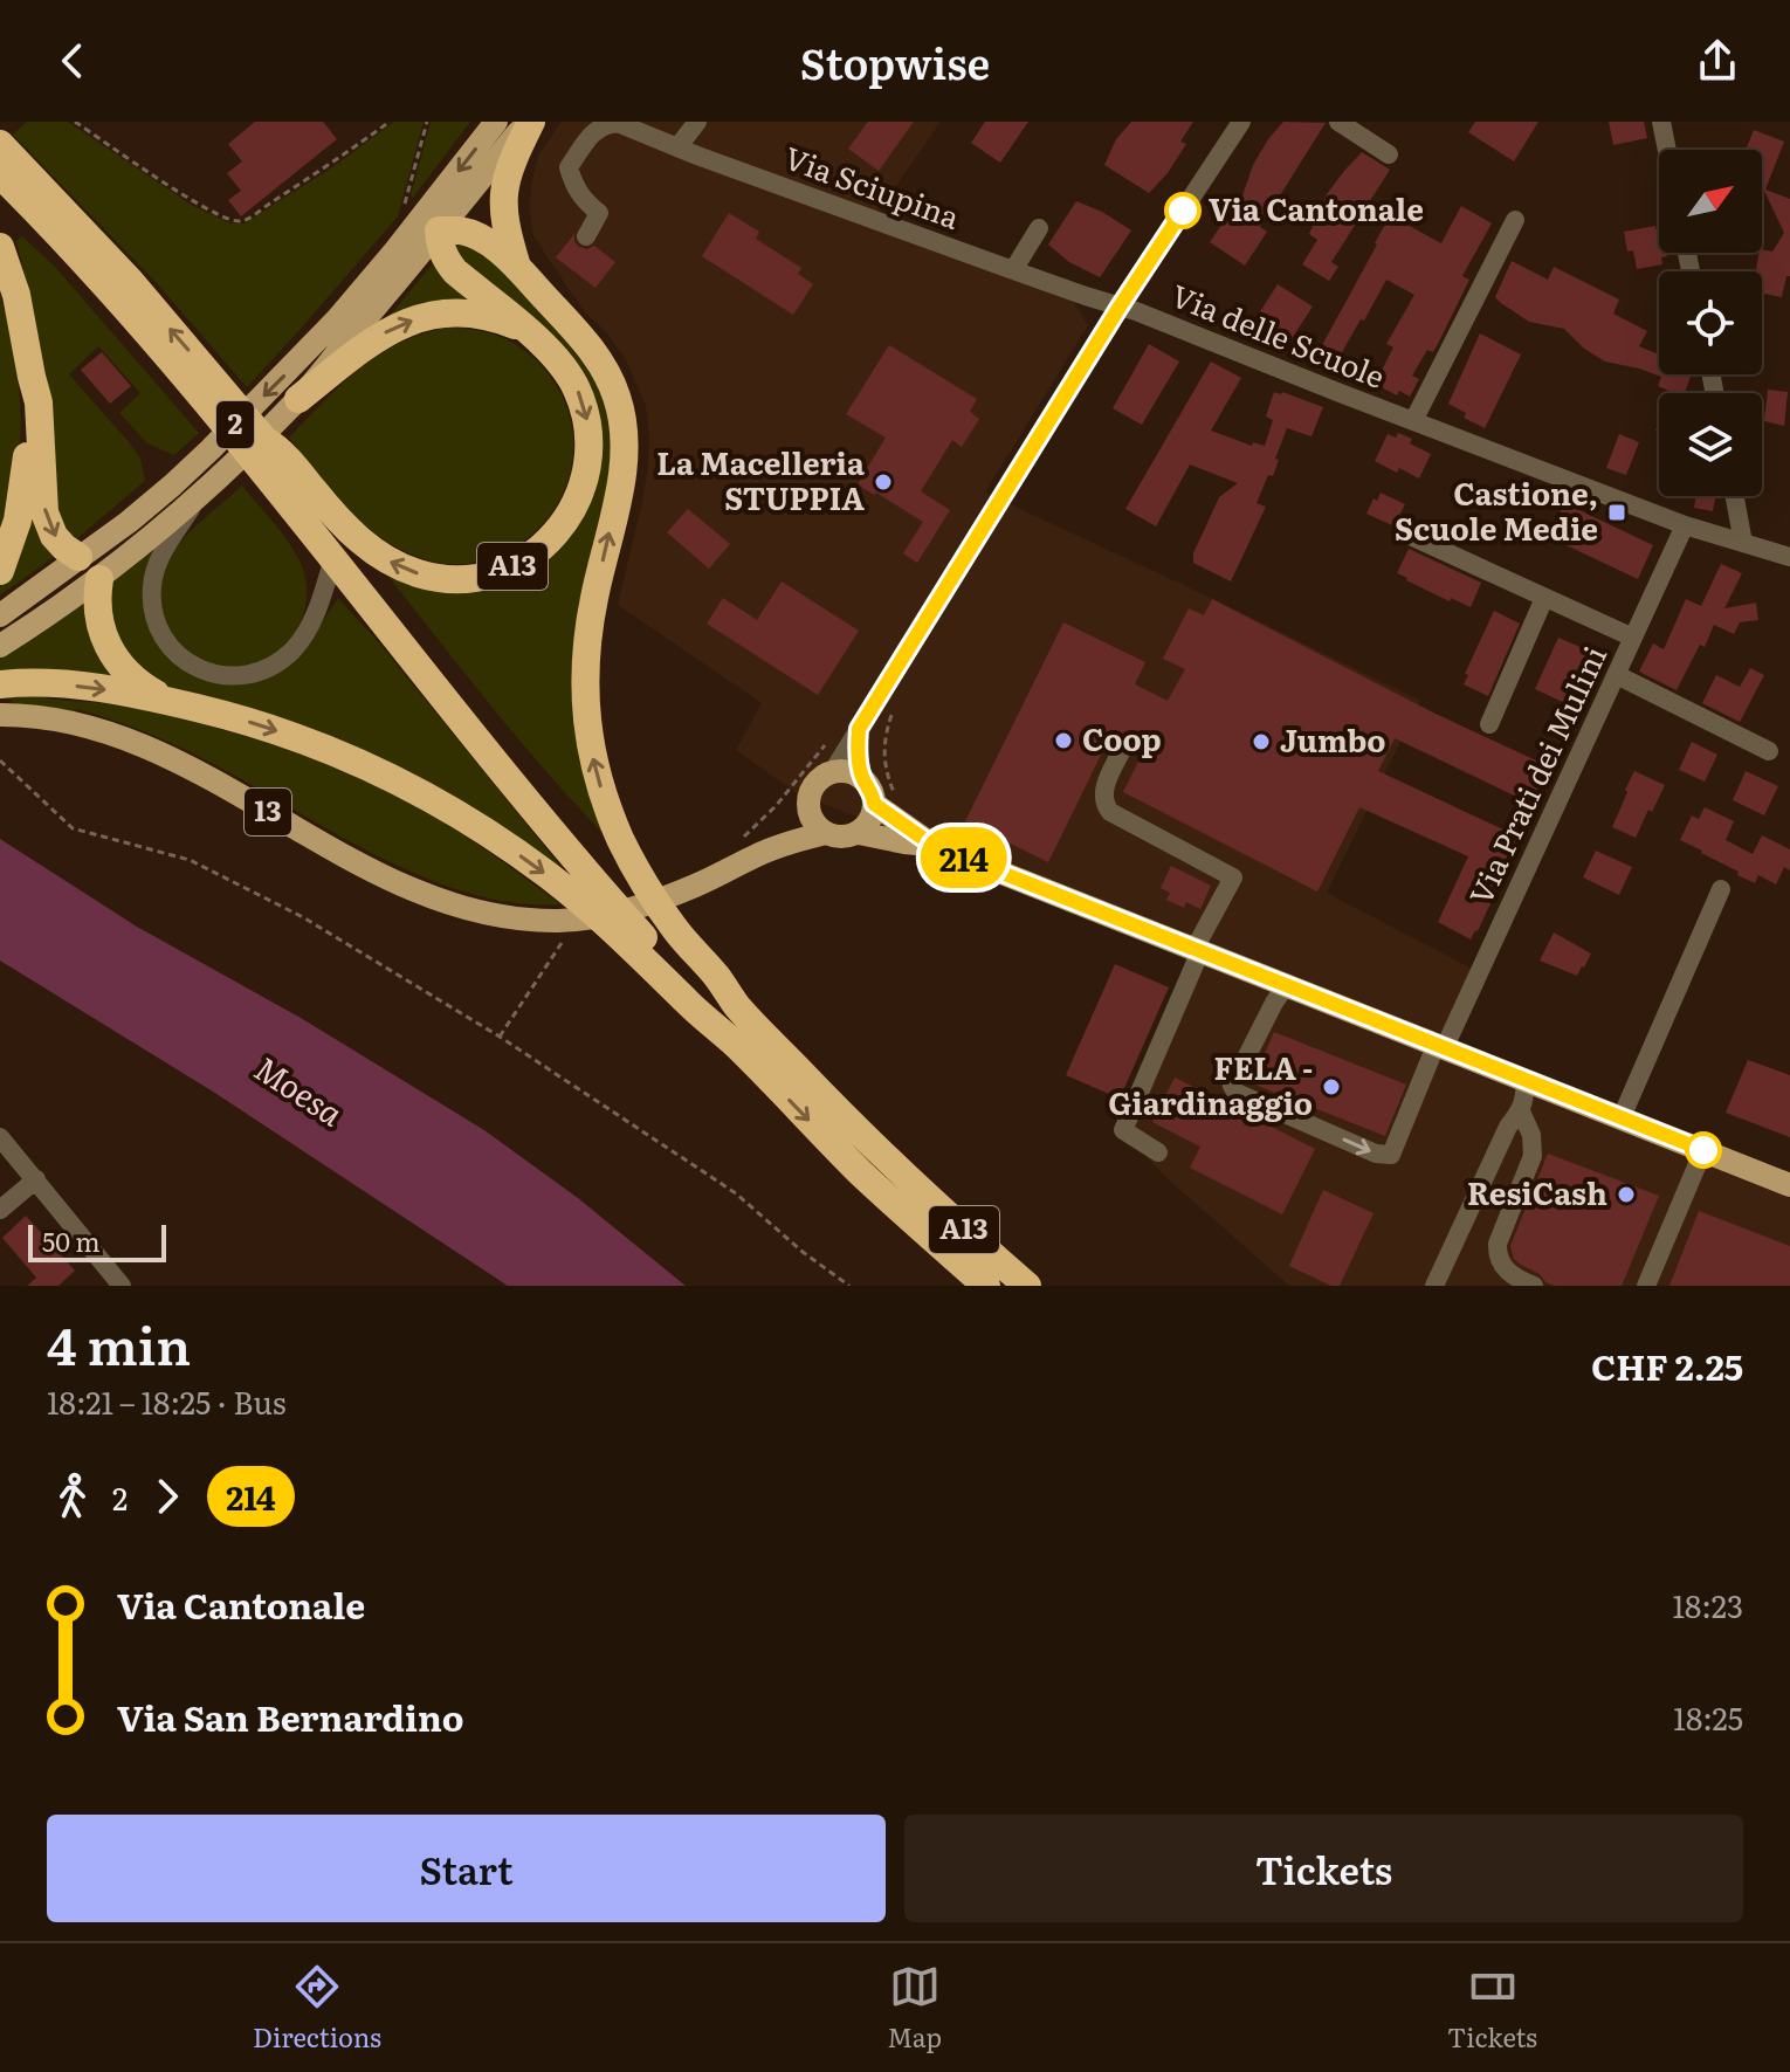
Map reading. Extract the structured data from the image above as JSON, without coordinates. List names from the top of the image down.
{
  "streets": {
    "highway": ["A13"],
    "main road": ["2", "13"],
    "street": ["Via Sciupina", "Via delle Scuole", "Via Prati dei Mulini"]
  },
  "crossings": [
    ["Via Sciupina", "Via delle Scuole"],
    ["Via delle Scuole", "Via Prati dei Mulini"],
    ["2", "A13"],
    ["A13", "13"]
  ],
  "water": ["Moesa"],
  "places": {
    "other": [
      "Via Cantonale",
      "La Macelleria STUPPIA",
      "Coop",
      "Jumbo",
      "FELA - Giardinaggio",
      "ResiCash"
    ],
    "transit": ["Castione, Scuole Medie"]
  },
  "lines": ["bus line 214"],
  "scale_bar": "50 m",
  "north": "top right",
  "page": {
    "header": "Stopwise",
    "on_map": "214",
    "scale": "50 m",
    "heading": ["4 min", "18:21 – 18:25 · Bus", "CHF 2.25"],
    "legs": ["2", "214"],
    "list": [
      {
        "name": "Via Cantonale",
        "value": "18:23"
      },
      {
        "name": "Via San Bernardino",
        "value": "18:25"
      }
    ],
    "buttons": ["Start", "Tickets"],
    "tabs": ["Directions", "Map", "Tickets"]
  }
}
